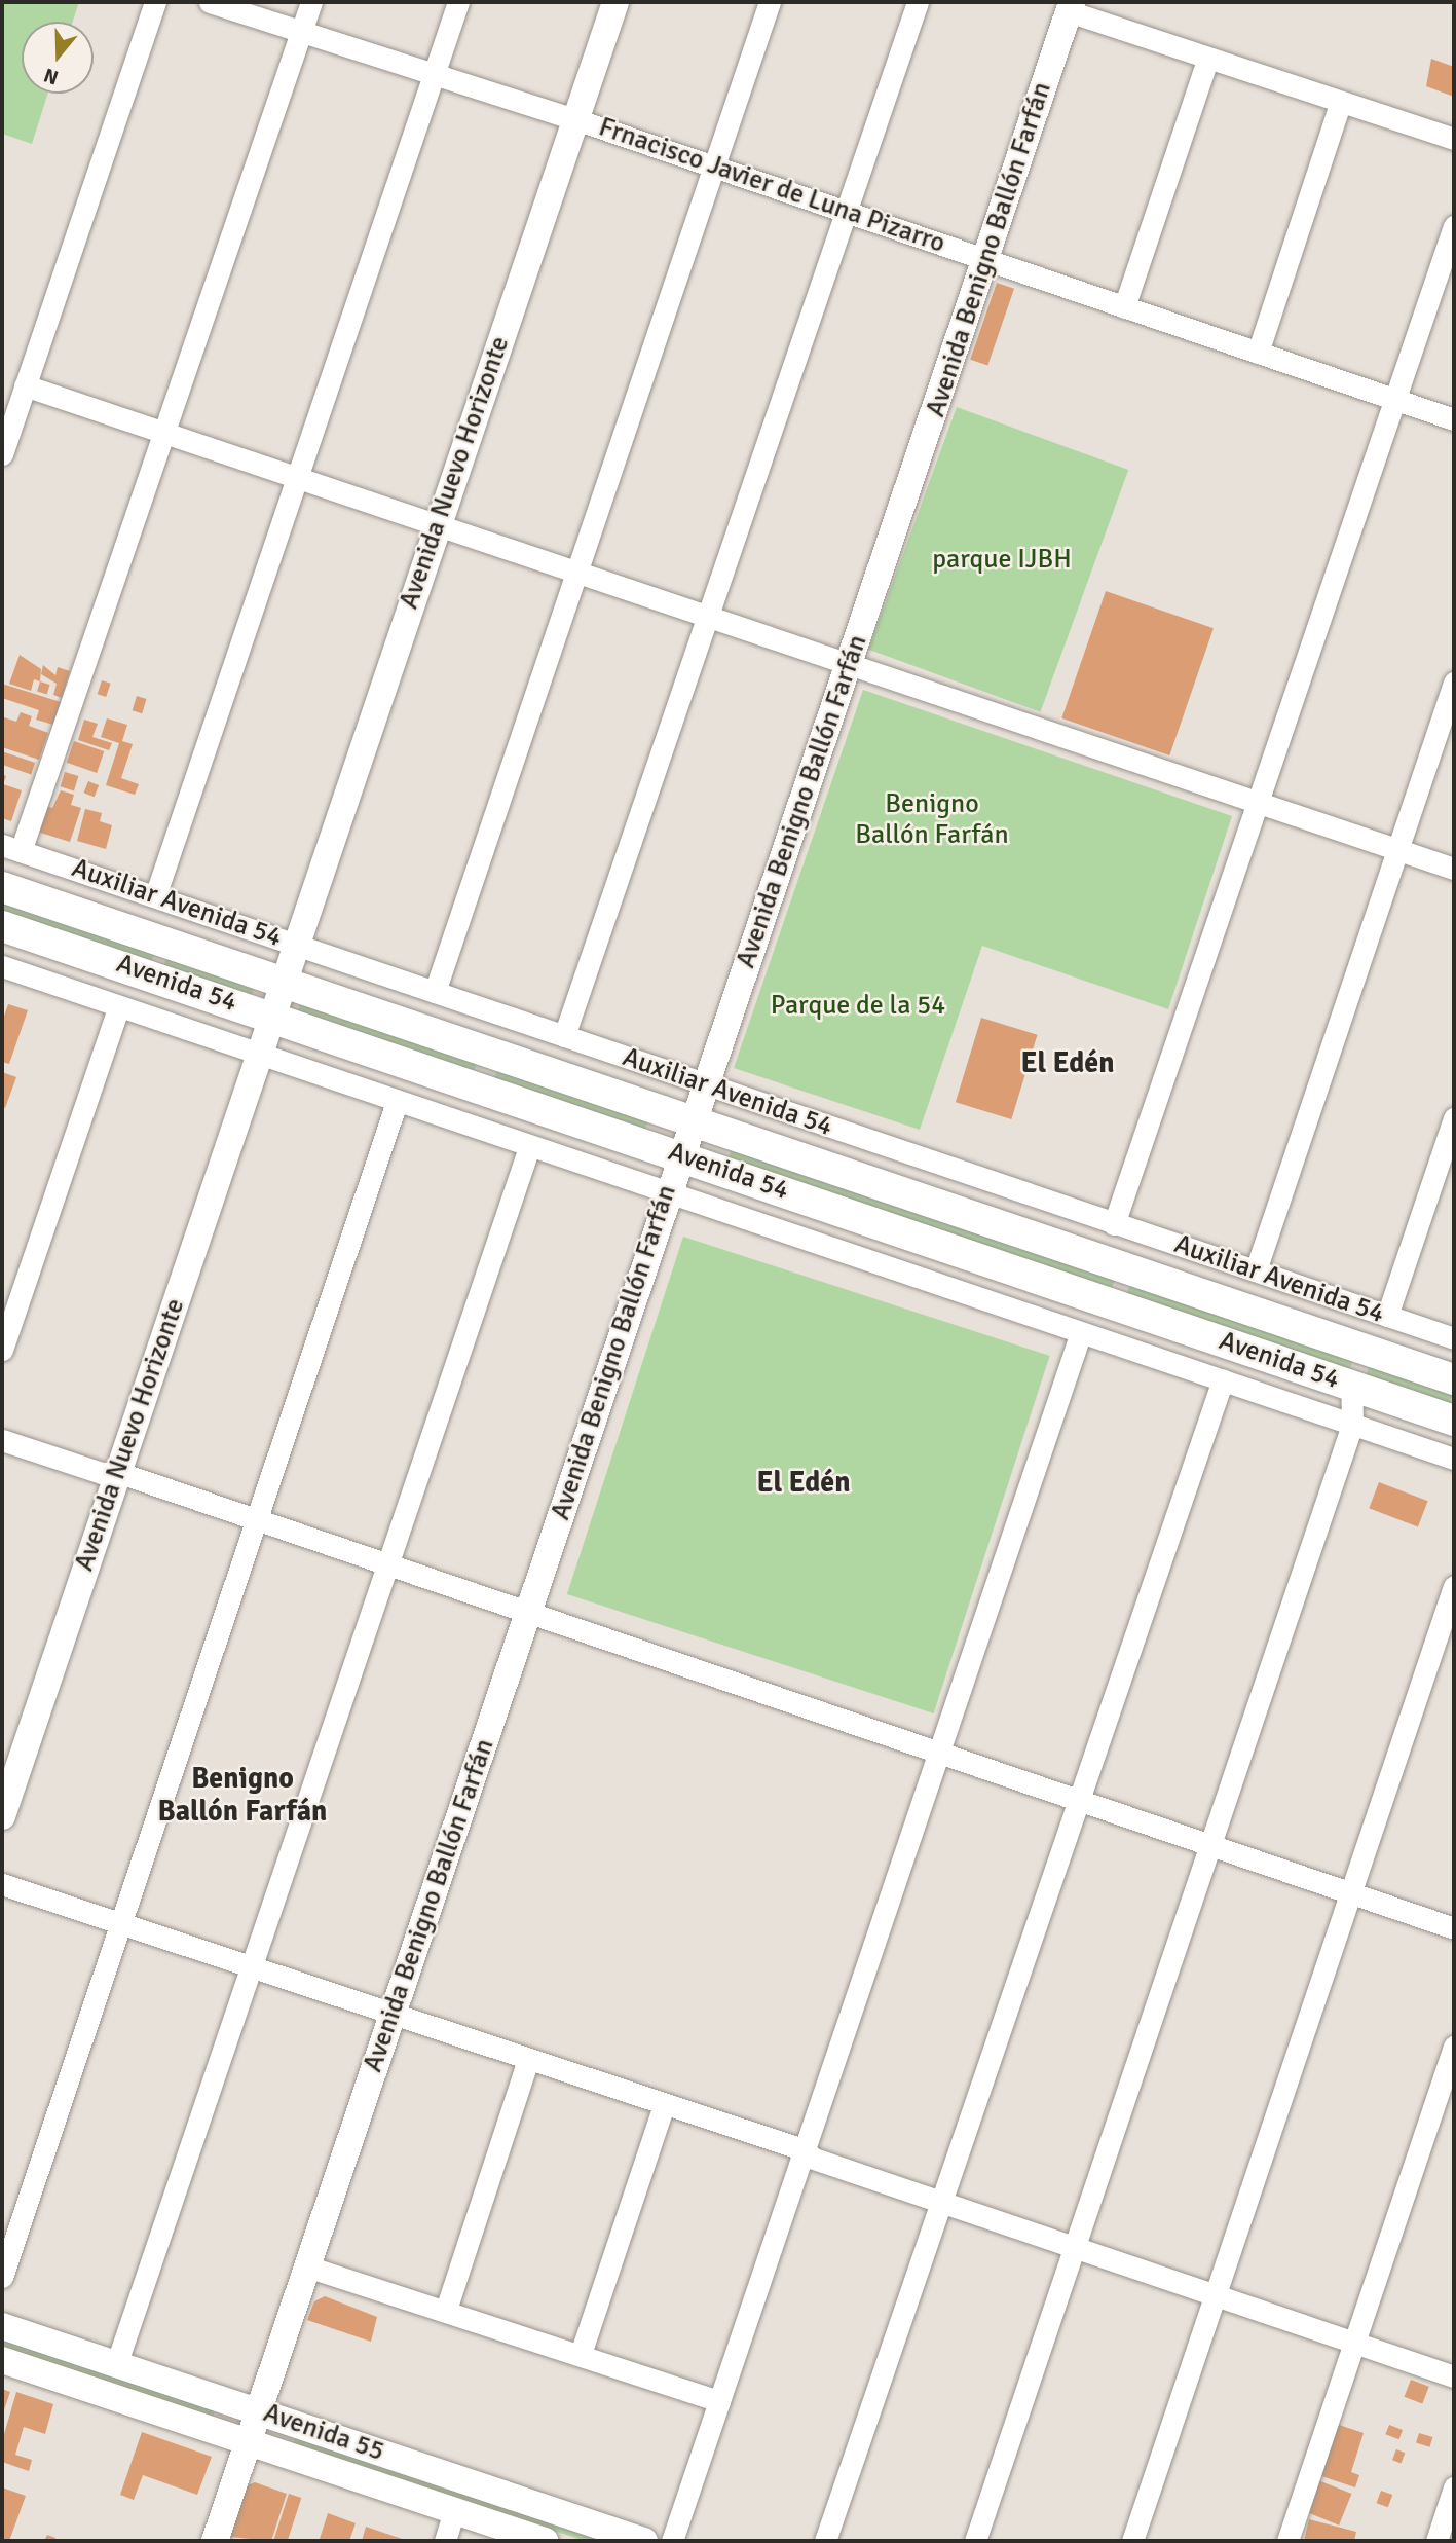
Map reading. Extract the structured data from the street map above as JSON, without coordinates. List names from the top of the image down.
{
  "streets": {
    "main road": ["Avenida 54"],
    "street": [
      "Frnacisco Javier de Luna Pizarro",
      "Avenida Benigno Ballón Farfán",
      "Avenida Nuevo Horizonte",
      "Auxiliar Avenida 54",
      "Avenida 55"
    ]
  },
  "crossings": [
    ["Frnacisco Javier de Luna Pizarro", "Avenida Benigno Ballón Farfán"],
    ["Frnacisco Javier de Luna Pizarro", "Avenida Nuevo Horizonte"],
    ["Avenida Benigno Ballón Farfán", "Auxiliar Avenida 54"],
    ["Avenida Benigno Ballón Farfán", "Avenida 54"],
    ["Avenida Benigno Ballón Farfán", "Avenida 55"],
    ["Avenida Nuevo Horizonte", "Auxiliar Avenida 54"],
    ["Avenida Nuevo Horizonte", "Avenida 54"]
  ],
  "districts": ["El Edén", "El Edén", "Benigno Ballón Farfán"],
  "parks": ["parque IJBH", "Benigno Ballón Farfán", "Parque de la 54"],
  "north": "bottom"
}
